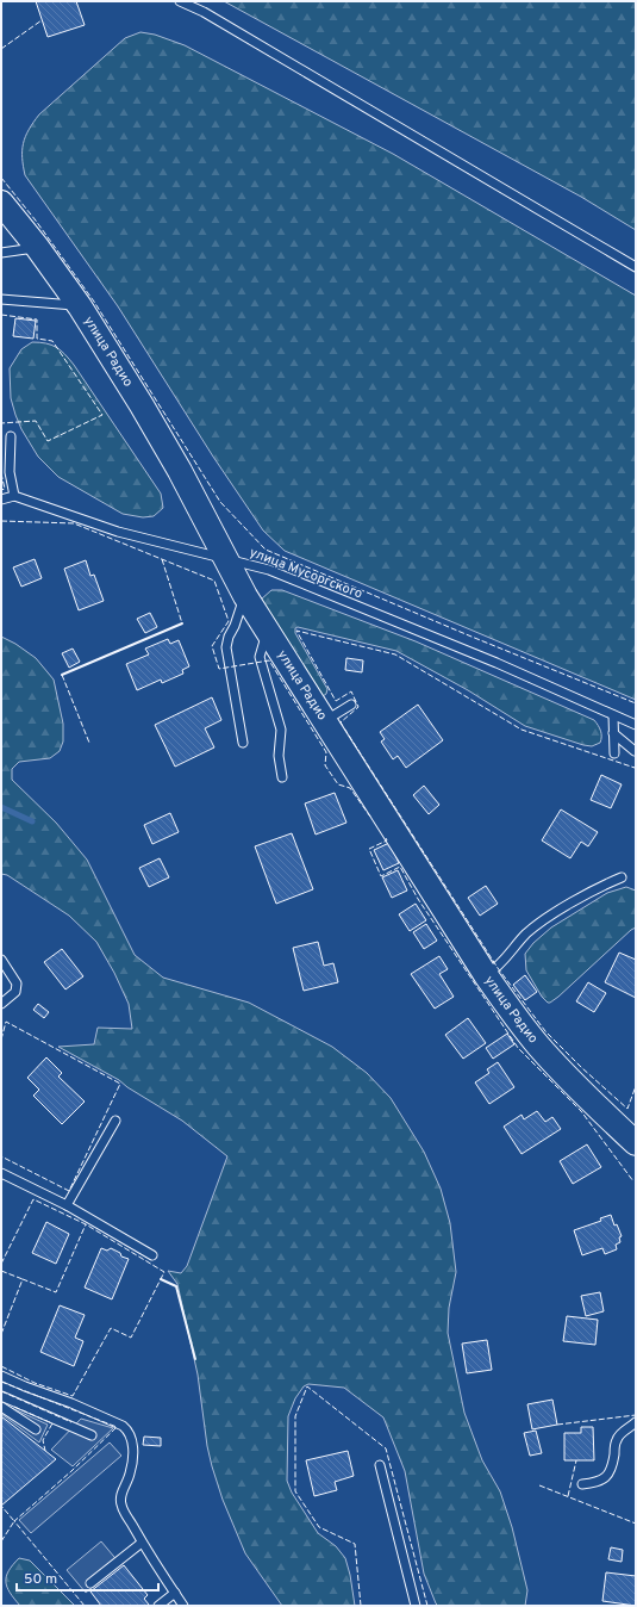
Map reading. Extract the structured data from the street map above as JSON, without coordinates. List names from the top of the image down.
{
  "streets": {
    "main road": ["улица Радио"],
    "lane": ["улица Мусоргского"]
  },
  "crossings": [
    ["улица Радио", "улица Мусоргского"]
  ],
  "scale_bar": "50 m"
}
